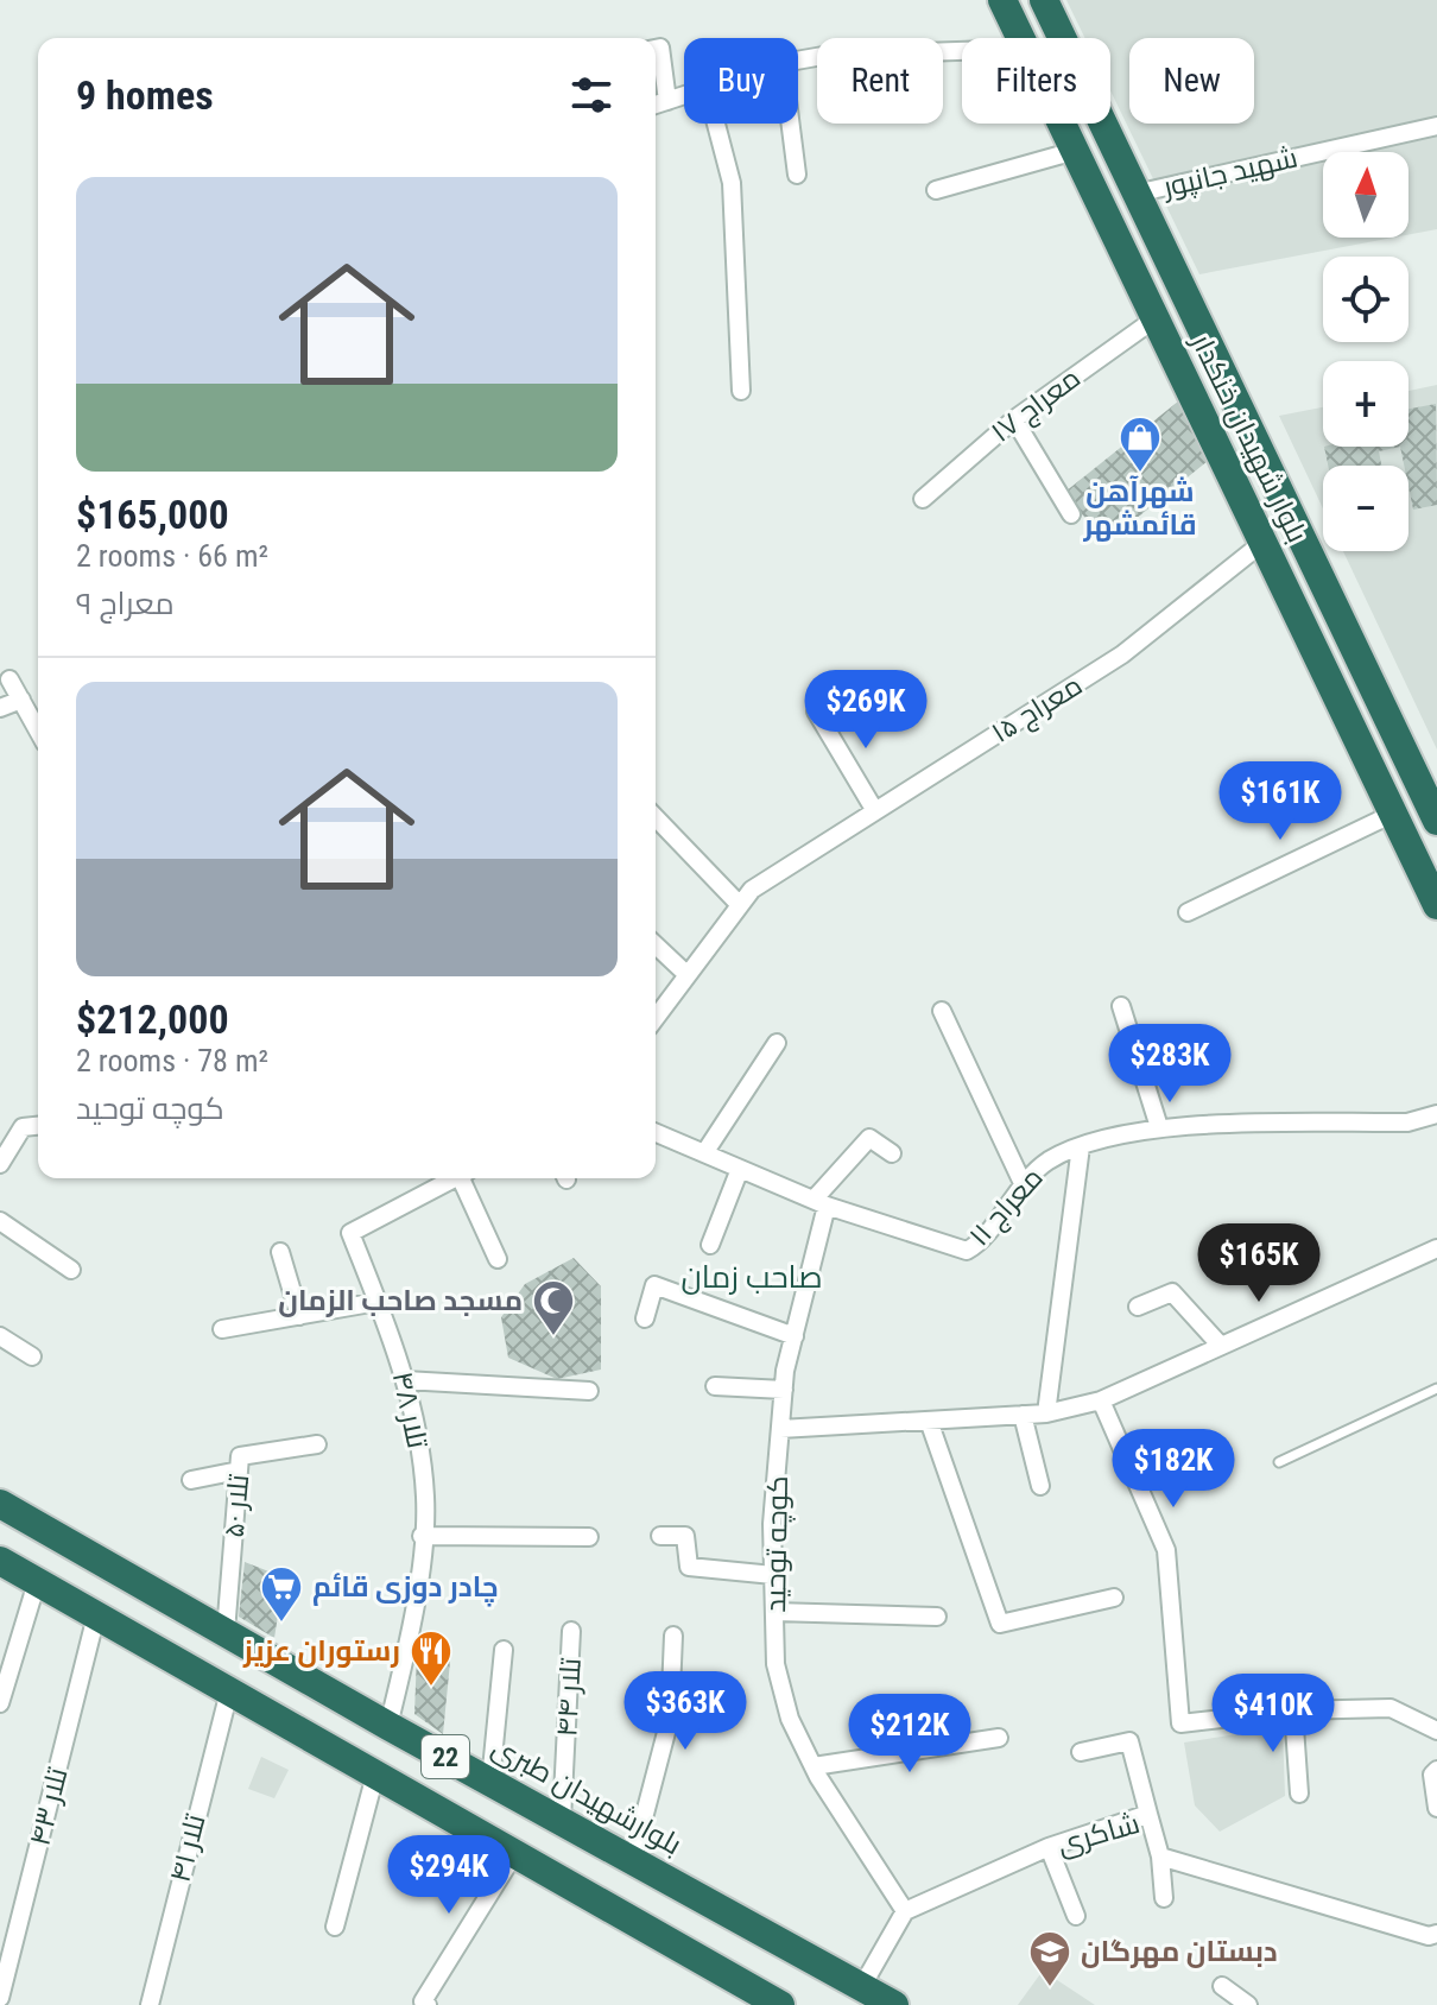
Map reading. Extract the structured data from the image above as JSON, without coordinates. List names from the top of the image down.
{
  "streets": {
    "highway": ["بلوار شهیدان خنکدار", "22", "بلوارشهیدان طبری"],
    "street": [
      "شهید جانپور",
      "معراج ۱۷",
      "معراج ۱۵",
      "معراج ۱۱",
      "تلار ۴۸",
      "تلار ۵۰",
      "کوچه توحید",
      "تلار ۴۴",
      "تلار ۴۳",
      "شاکری",
      "تلار ۴۱"
    ]
  },
  "crossings": [
    ["شهید جانپور", "بلوار شهیدان خنکدار"],
    ["معراج ۱۷", "بلوار شهیدان خنکدار"],
    ["بلوار شهیدان خنکدار", "معراج ۱۵"],
    ["معراج ۱۱", "کوچه توحید"],
    ["تلار ۴۸", "بلوارشهیدان طبری"],
    ["تلار ۵۰", "بلوارشهیدان طبری"],
    ["کوچه توحید", "شاکری"],
    ["تلار ۴۴", "بلوارشهیدان طبری"],
    ["22", "تلار ۴۳"],
    ["22", "تلار ۴۱"]
  ],
  "districts": ["صاحب زمان"],
  "places": {
    "shop": ["شهرآهن قائمشهر"],
    "mosque": ["مسجد صاحب الزمان"],
    "supermarket": ["چادر دوزی قائم"],
    "restaurant": ["رستوران عزیز"],
    "school or university": ["دبستان مهرگان"]
  },
  "north": "top",
  "page": {
    "chip": [
      "Buy",
      "Rent",
      "Filters",
      "New"
    ],
    "heading": "9 homes",
    "map_buttons": ["+", "−"],
    "list": [
      {
        "name": "$165,000",
        "note": "2 rooms · 66 m² · معراج ۹"
      },
      {
        "name": "$212,000",
        "note": "2 rooms · 78 m² · کوچه توحید"
      }
    ],
    "price": [
      "$269K",
      "$161K",
      "$283K",
      "$165K",
      "$182K",
      "$363K",
      "$410K",
      "$212K",
      "$294K"
    ]
  }
}
